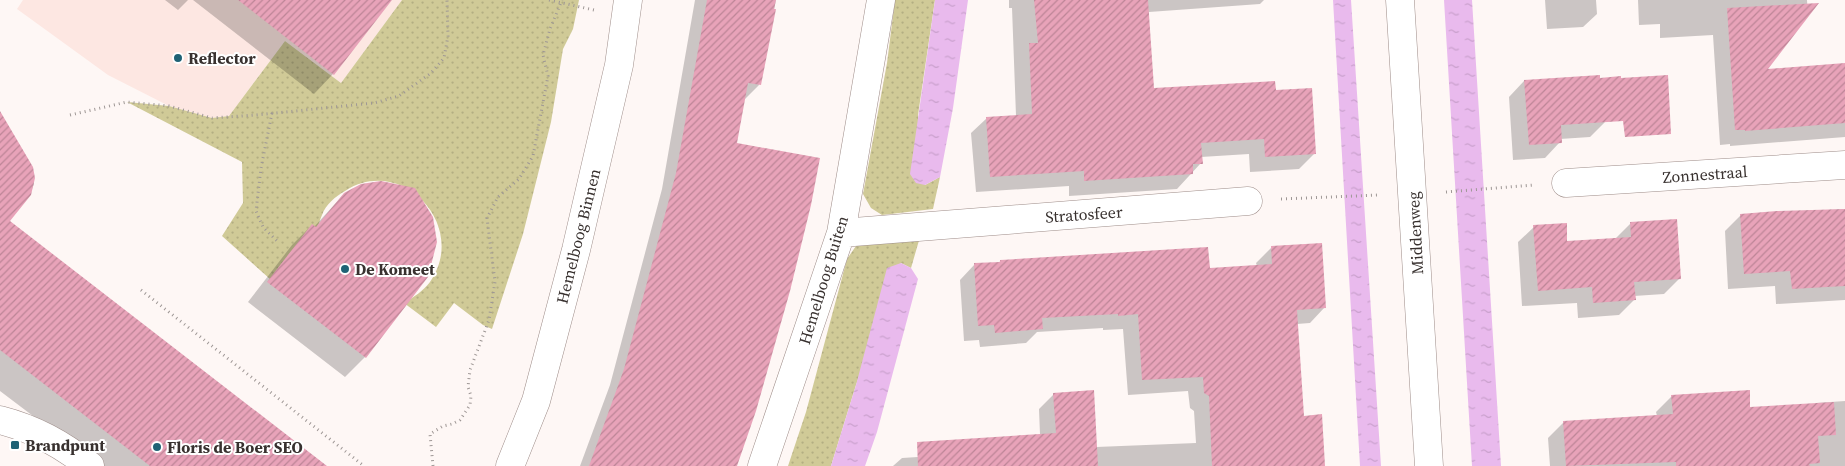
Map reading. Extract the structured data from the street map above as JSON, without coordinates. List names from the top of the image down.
{
  "streets": {
    "street": [
      "Zonnestraal",
      "Stratosfeer",
      "Middenweg",
      "Hemelboog Binnen",
      "Hemelboog Buiten"
    ]
  },
  "crossings": [
    ["Stratosfeer", "Hemelboog Buiten"]
  ],
  "places": {
    "other": ["Reflector", "De Komeet", "Floris de Boer SEO"],
    "transit": ["Brandpunt"]
  }
}
